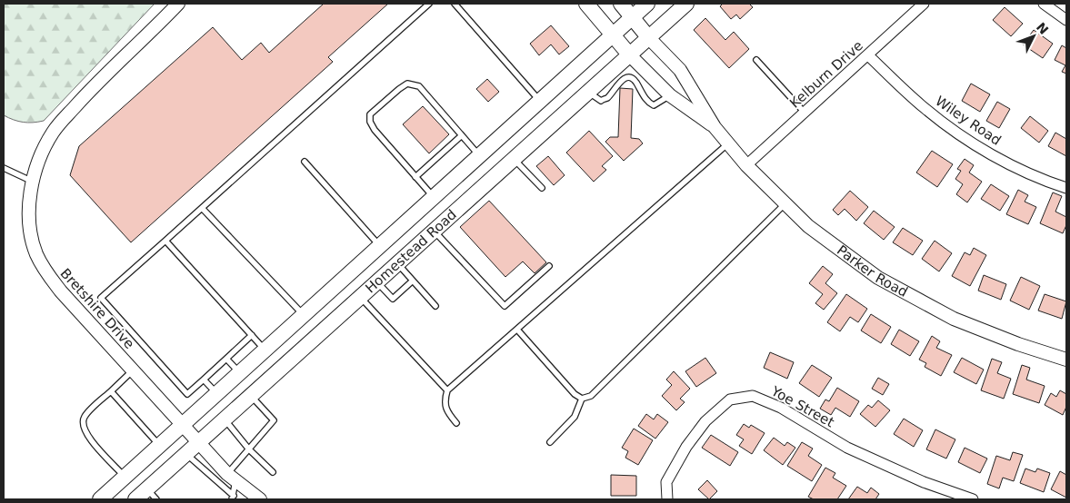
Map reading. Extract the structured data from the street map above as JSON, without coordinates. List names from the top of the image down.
{
  "streets": {
    "main road": ["Homestead Road", "Parker Road"],
    "street": [
      "Kelburn Drive",
      "Wiley Road",
      "Bretshire Drive",
      "Yoe Street"
    ]
  },
  "crossings": [
    ["Kelburn Drive", "Wiley Road"],
    ["Kelburn Drive", "Parker Road"],
    ["Homestead Road", "Parker Road"],
    ["Homestead Road", "Bretshire Drive"]
  ],
  "north": "top right"
}
